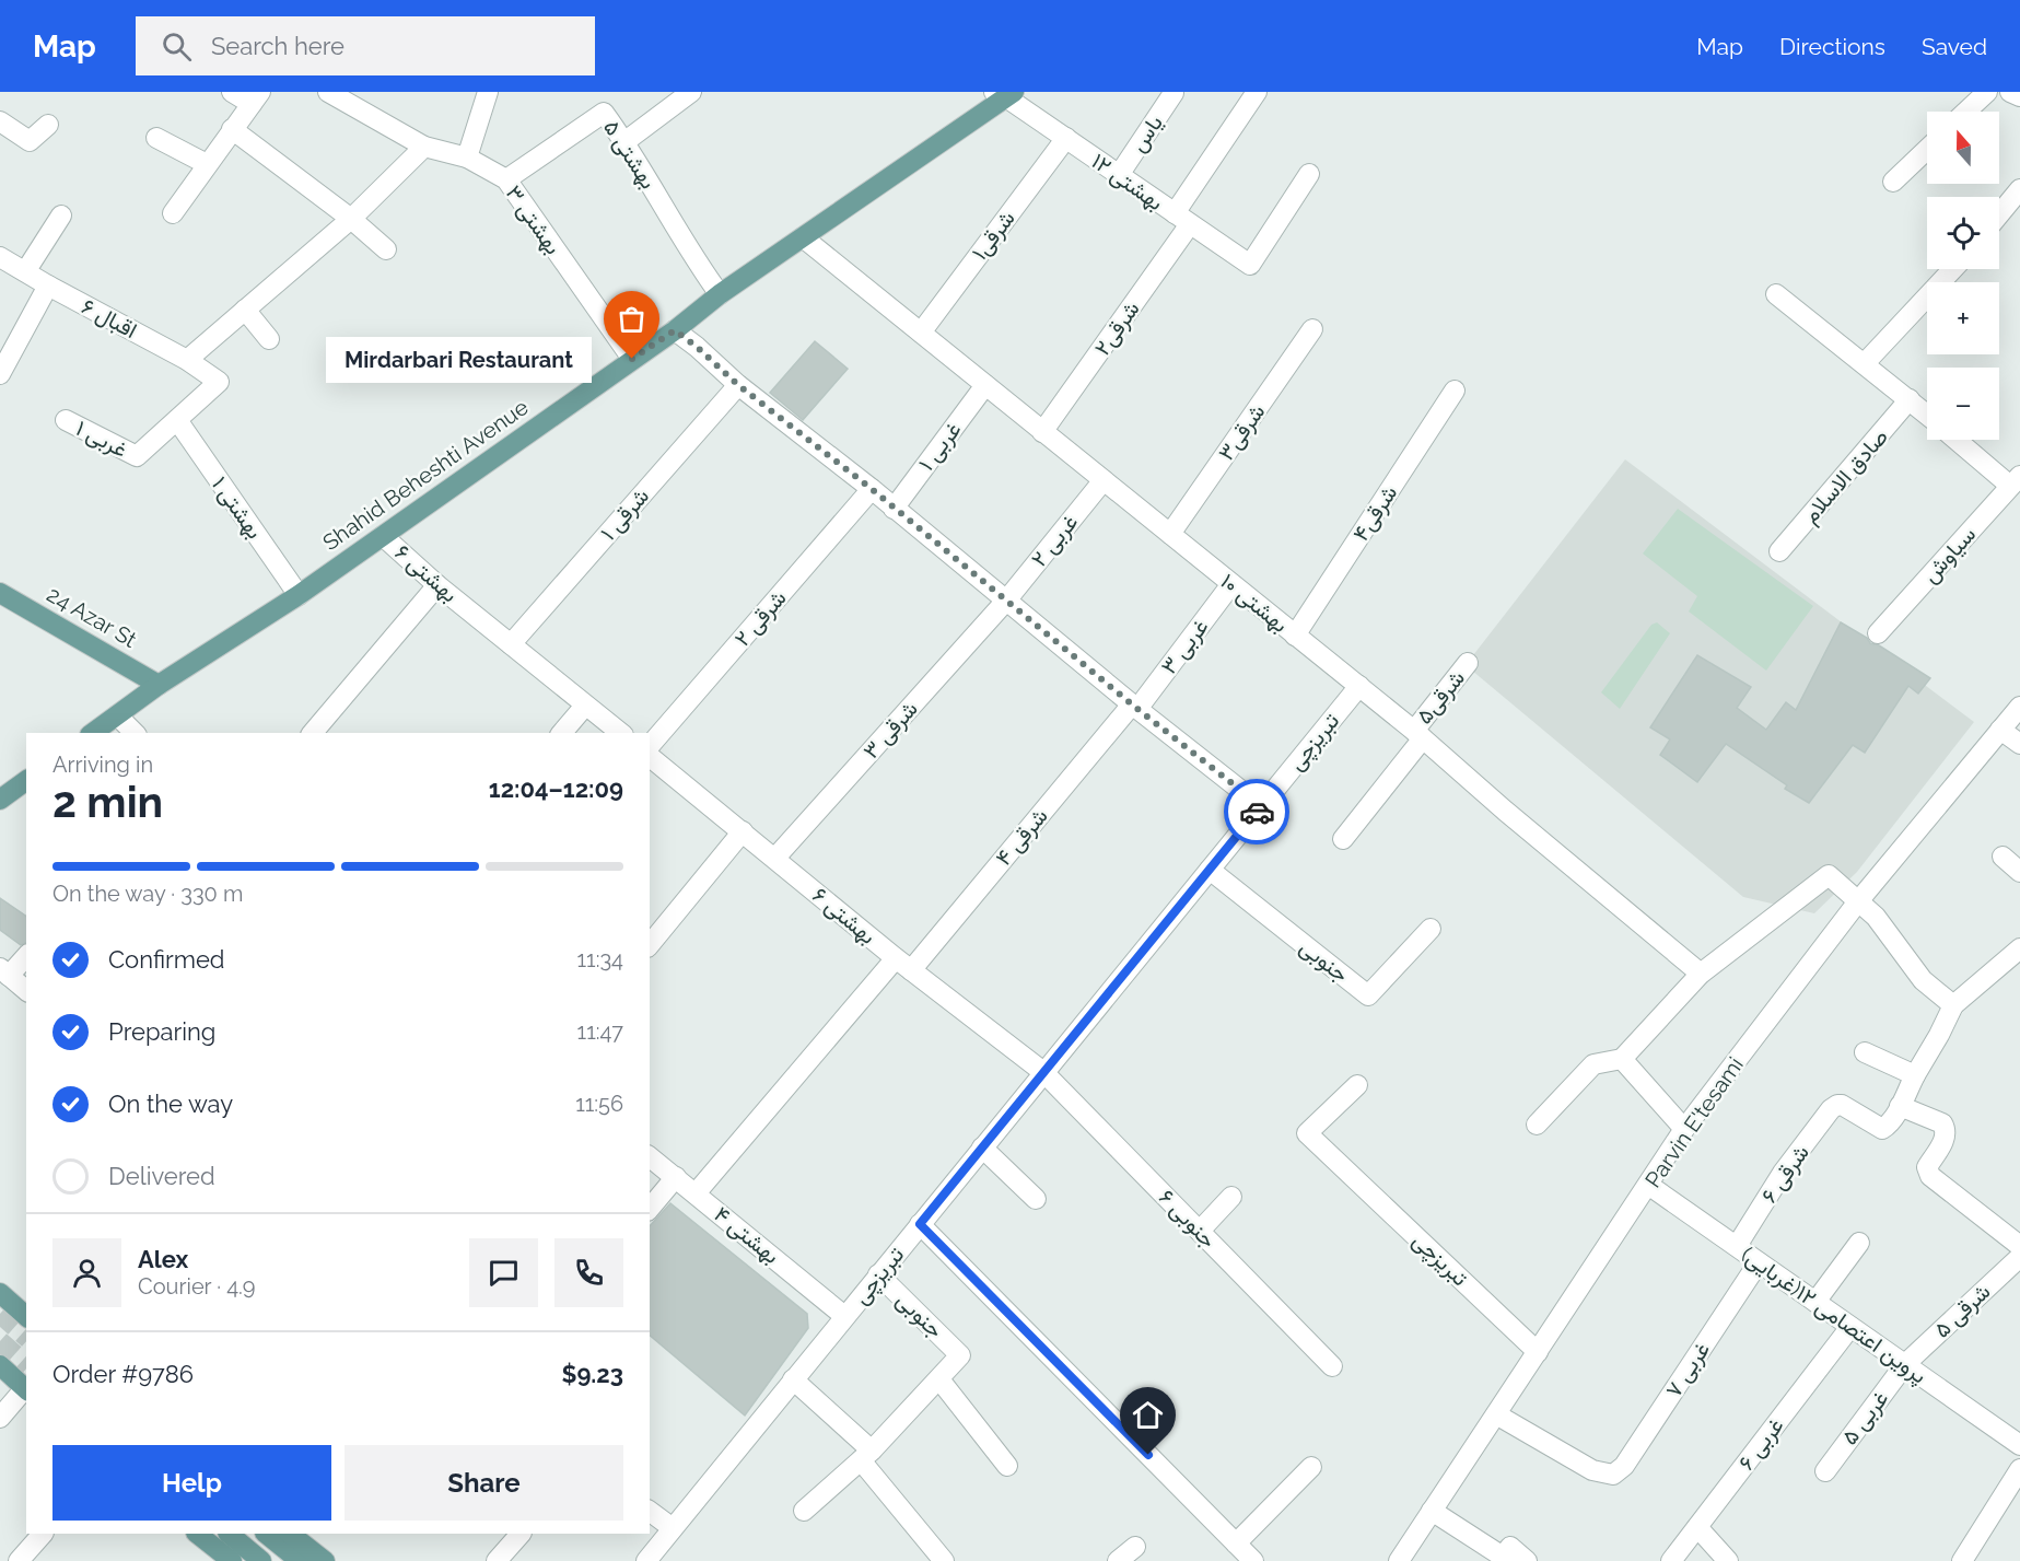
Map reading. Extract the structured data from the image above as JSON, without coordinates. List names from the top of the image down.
{
  "streets": {
    "main road": ["Shahid Beheshti Avenue", "24 Azar St"],
    "street": [
      "یاس",
      "بهشتی ۵",
      "بهشتی ۱۲",
      "بهشتی ۳",
      "شرقی۱",
      "اقبال ۶",
      "شرقی۲",
      "شرقی۳",
      "غربی ۱",
      "صادق الاسلام",
      "بهشتی ۱",
      "شرقی۴",
      "شرقی ۱",
      "غربی ۲",
      "سیاوش",
      "بهشتی ۶",
      "بهشتی ۱۰",
      "شرقی ۲",
      "غربی ۳",
      "شرقی۵",
      "شرقی ۳",
      "تبریزچی",
      "شرقی ۴",
      "جنوبی",
      "Parvin E'tesami",
      "شرقی ۶",
      "جنوبی ۶",
      "بهشتی ۴",
      "شرقی ۵",
      "پروین اعتصامی ۱۲(غربایی)",
      "غربی ۷",
      "غربی ۵",
      "غربی ۶"
    ]
  },
  "crossings": [
    ["یاس", "بهشتی ۱۲"],
    ["بهشتی ۵", "بهشتی ۳"],
    ["بهشتی ۵", "Shahid Beheshti Avenue"],
    ["بهشتی ۱۲", "شرقی۱"],
    ["بهشتی ۱۲", "شرقی۲"],
    ["بهشتی ۱۲", "Shahid Beheshti Avenue"],
    ["بهشتی ۳", "Shahid Beheshti Avenue"],
    ["شرقی۱", "بهشتی ۱۰"],
    ["اقبال ۶", "غربی ۱"],
    ["اقبال ۶", "بهشتی ۱"],
    ["شرقی۲", "بهشتی ۱۰"],
    ["شرقی۳", "بهشتی ۱۰"],
    ["غربی ۱", "بهشتی ۱"],
    ["غربی ۱", "بهشتی ۱۰"],
    ["Shahid Beheshti Avenue", "بهشتی ۱"],
    ["Shahid Beheshti Avenue", "بهشتی ۶"],
    ["Shahid Beheshti Avenue", "بهشتی ۱۰"],
    ["Shahid Beheshti Avenue", "24 Azar St"],
    ["شرقی۴", "بهشتی ۱۰"],
    ["شرقی ۱", "بهشتی ۶"],
    ["غربی ۲", "بهشتی ۱۰"],
    ["غربی ۲", "شرقی ۳"],
    ["بهشتی ۶", "شرقی ۳"],
    ["بهشتی ۶", "تبریزچی"],
    ["بهشتی ۶", "شرقی ۴"],
    ["بهشتی ۶", "جنوبی ۶"],
    ["بهشتی ۱۰", "غربی ۳"],
    ["بهشتی ۱۰", "شرقی۵"],
    ["بهشتی ۱۰", "تبریزچی"],
    ["غربی ۳", "شرقی ۴"],
    ["تبریزچی", "جنوبی"],
    ["تبریزچی", "Parvin E'tesami"],
    ["تبریزچی", "جنوبی ۶"],
    ["تبریزچی", "بهشتی ۴"],
    ["شرقی ۴", "بهشتی ۴"],
    ["Parvin E'tesami", "پروین اعتصامی ۱۲(غربایی)"],
    ["Parvin E'tesami", "غربی ۷"],
    ["شرقی ۶", "پروین اعتصامی ۱۲(غربایی)"],
    ["شرقی ۵", "پروین اعتصامی ۱۲(غربایی)"],
    ["شرقی ۵", "غربی ۵"],
    ["پروین اعتصامی ۱۲(غربایی)", "غربی ۷"],
    ["پروین اعتصامی ۱۲(غربایی)", "غربی ۵"],
    ["پروین اعتصامی ۱۲(غربایی)", "غربی ۶"]
  ],
  "places": ["Mirdarbari Restaurant"],
  "north": "top",
  "page": {
    "header": "Map",
    "search": "Search here",
    "nav": ["Map", "Directions", "Saved"],
    "map_buttons": ["+", "−"],
    "bubble": "Mirdarbari Restaurant",
    "heading": ["2 min", "Arriving in", "12:04–12:09"],
    "panel": [
      "Alex",
      "Courier · 4.9",
      "Order #9786",
      "$9.23"
    ],
    "bar": "On the way · 330 m",
    "list": [
      ["Confirmed", "11:34"],
      ["Preparing", "11:47"],
      ["On the way", "11:56"],
      "Delivered"
    ],
    "buttons": ["Help", "Share"]
  }
}
